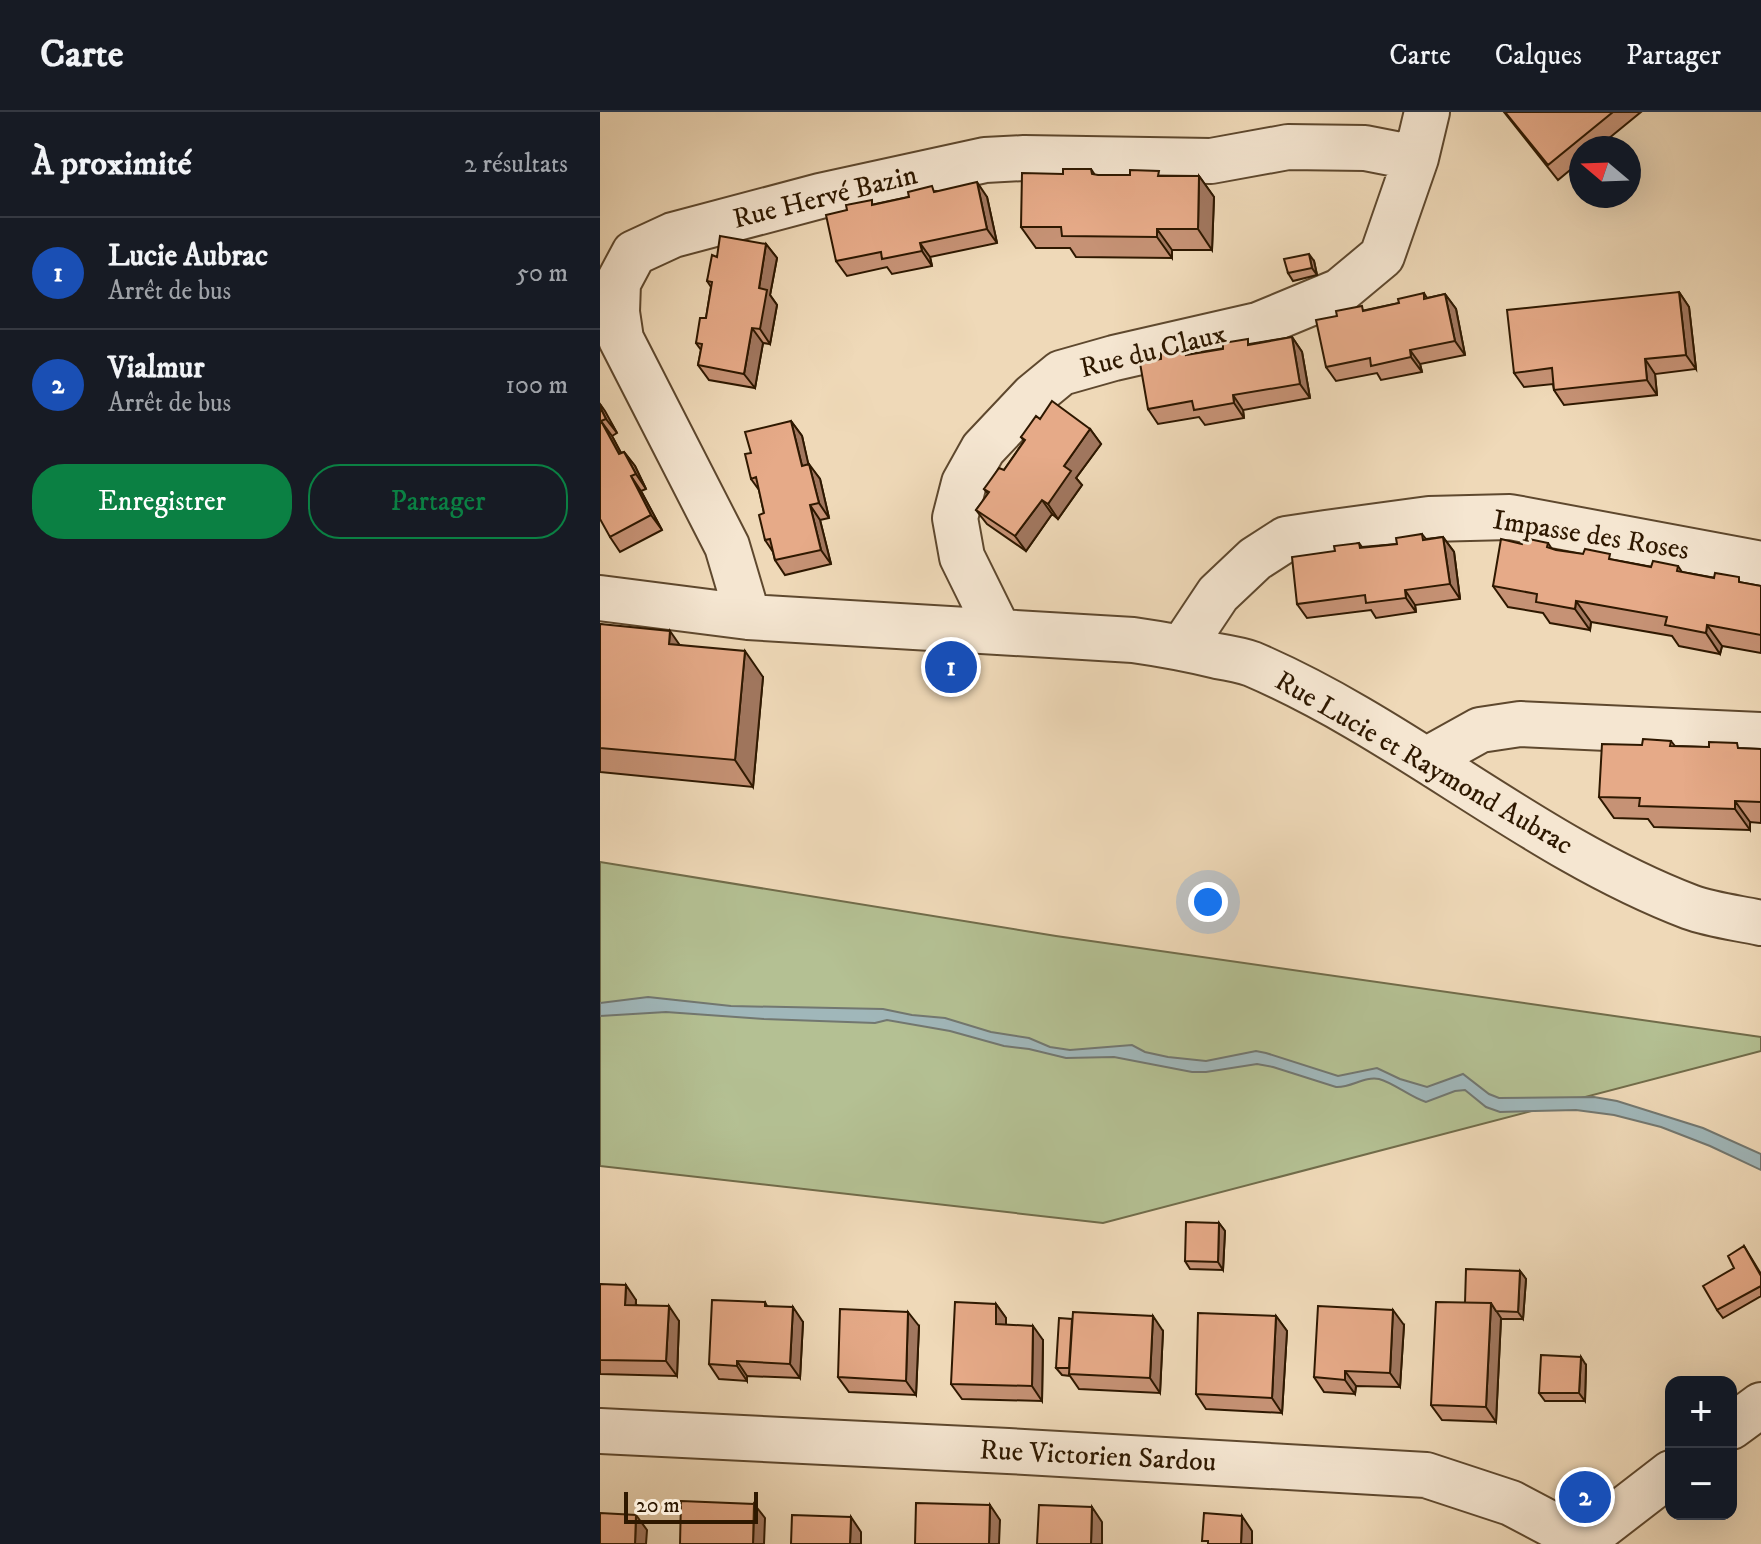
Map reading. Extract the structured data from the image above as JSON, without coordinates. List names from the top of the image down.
{
  "streets": {
    "street": [
      "Rue Hervé Bazin",
      "Rue du Claux",
      "Impasse des Roses",
      "Rue Lucie et Raymond Aubrac",
      "Rue Victorien Sardou"
    ]
  },
  "crossings": [
    ["Rue Hervé Bazin", "Rue du Claux"],
    ["Rue Hervé Bazin", "Rue Lucie et Raymond Aubrac"],
    ["Rue du Claux", "Rue Lucie et Raymond Aubrac"],
    ["Impasse des Roses", "Rue Lucie et Raymond Aubrac"]
  ],
  "scale_bar": "20 m",
  "north": "left",
  "page": {
    "header": "Carte",
    "nav": ["Carte", "Calques", "Partager"],
    "heading": ["À proximité", "2 résultats"],
    "list": [
      {
        "mark": "1",
        "name": "Lucie Aubrac",
        "note": "Arrêt de bus",
        "value": "50 m"
      },
      {
        "mark": "2",
        "name": "Vialmur",
        "note": "Arrêt de bus",
        "value": "100 m"
      }
    ],
    "buttons": ["Enregistrer", "Partager"],
    "pins": ["1", "2"],
    "map_buttons": ["+", "−"],
    "scale": "20 m"
  }
}
